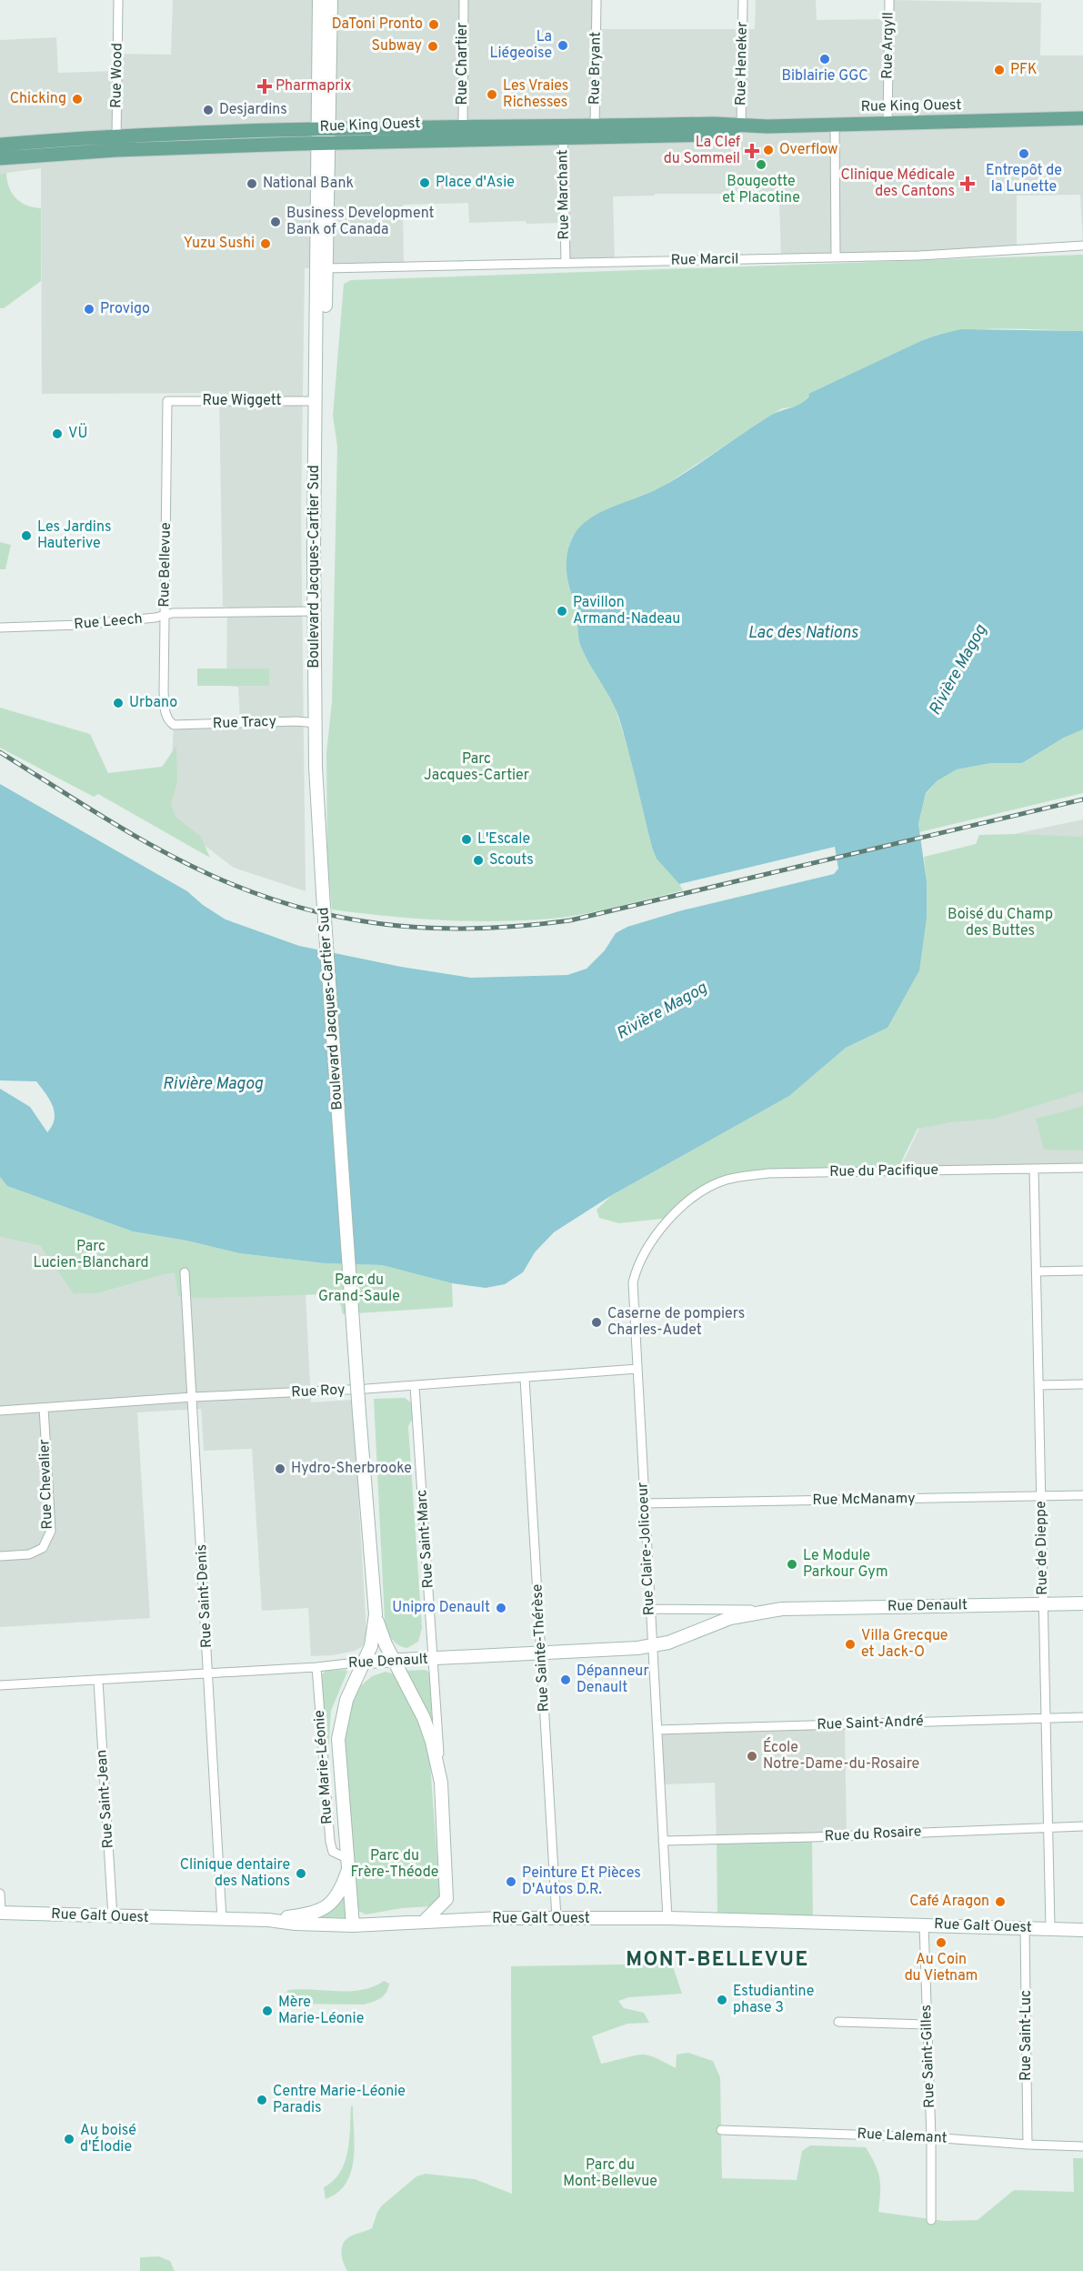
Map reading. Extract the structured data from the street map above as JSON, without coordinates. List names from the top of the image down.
{
  "streets": {
    "main road": [
      "Rue King Ouest",
      "Boulevard Jacques-Cartier Sud",
      "Rue Denault",
      "Rue Marie-Léonie",
      "Rue Galt Ouest"
    ],
    "street": [
      "Rue Argyll",
      "Rue Chartier",
      "Rue Heneker",
      "Rue Bryant",
      "Rue Wood",
      "Rue Marchant",
      "Rue Marcil",
      "Rue Wiggett",
      "Rue Bellevue",
      "Rue Leech",
      "Rue Tracy",
      "Rue du Pacifique",
      "Rue Roy",
      "Rue Chevalier",
      "Rue McManamy",
      "Rue Saint-Marc",
      "Rue de Dieppe",
      "Rue Claire-Jolicoeur",
      "Rue Saint-Denis",
      "Rue Sainte-Thérèse",
      "Rue Saint-André",
      "Rue Saint-Jean",
      "Rue du Rosaire",
      "Rue Saint-Luc",
      "Rue Saint-Gilles",
      "Rue Lalemant"
    ]
  },
  "crossings": [
    ["Rue Argyll", "Rue King Ouest"],
    ["Rue Chartier", "Rue King Ouest"],
    ["Rue Heneker", "Rue King Ouest"],
    ["Rue Bryant", "Rue King Ouest"],
    ["Rue Wood", "Rue King Ouest"],
    ["Rue King Ouest", "Rue Marchant"],
    ["Rue King Ouest", "Boulevard Jacques-Cartier Sud"],
    ["Rue Marchant", "Rue Marcil"],
    ["Rue Marcil", "Boulevard Jacques-Cartier Sud"],
    ["Rue Wiggett", "Rue Bellevue"],
    ["Rue Wiggett", "Boulevard Jacques-Cartier Sud"],
    ["Rue Bellevue", "Rue Leech"],
    ["Rue Bellevue", "Rue Tracy"],
    ["Boulevard Jacques-Cartier Sud", "Rue Leech"],
    ["Boulevard Jacques-Cartier Sud", "Rue Tracy"],
    ["Boulevard Jacques-Cartier Sud", "Rue Saint-Marc"],
    ["Boulevard Jacques-Cartier Sud", "Rue Denault"],
    ["Boulevard Jacques-Cartier Sud", "Rue Marie-Léonie"],
    ["Boulevard Jacques-Cartier Sud", "Rue Galt Ouest"],
    ["Rue du Pacifique", "Rue de Dieppe"],
    ["Rue du Pacifique", "Rue Claire-Jolicoeur"],
    ["Rue Roy", "Rue Chevalier"],
    ["Rue Roy", "Rue Saint-Marc"],
    ["Rue Roy", "Rue Claire-Jolicoeur"],
    ["Rue Roy", "Rue Saint-Denis"],
    ["Rue Roy", "Rue Sainte-Thérèse"],
    ["Rue McManamy", "Rue de Dieppe"],
    ["Rue McManamy", "Rue Claire-Jolicoeur"],
    ["Rue Saint-Marc", "Rue Denault"],
    ["Rue de Dieppe", "Rue Denault"],
    ["Rue de Dieppe", "Rue Saint-André"],
    ["Rue de Dieppe", "Rue du Rosaire"],
    ["Rue de Dieppe", "Rue Galt Ouest"],
    ["Rue Claire-Jolicoeur", "Rue Denault"],
    ["Rue Claire-Jolicoeur", "Rue Saint-André"],
    ["Rue Claire-Jolicoeur", "Rue du Rosaire"],
    ["Rue Claire-Jolicoeur", "Rue Galt Ouest"],
    ["Rue Saint-Denis", "Rue Denault"],
    ["Rue Saint-Denis", "Rue Galt Ouest"],
    ["Rue Denault", "Rue Sainte-Thérèse"],
    ["Rue Denault", "Rue Marie-Léonie"],
    ["Rue Denault", "Rue Saint-Jean"],
    ["Rue Sainte-Thérèse", "Rue Galt Ouest"],
    ["Rue Marie-Léonie", "Rue Galt Ouest"],
    ["Rue Saint-Jean", "Rue Galt Ouest"],
    ["Rue Galt Ouest", "Rue Saint-Luc"],
    ["Rue Galt Ouest", "Rue Saint-Gilles"],
    ["Rue Saint-Luc", "Rue Lalemant"],
    ["Rue Saint-Gilles", "Rue Lalemant"]
  ],
  "districts": ["MONT-BELLEVUE"],
  "water": ["Lac des Nations", "Rivière Magog"],
  "parks": [
    "Parc Jacques-Cartier",
    "Boisé du Champ des Buttes",
    "Parc Lucien-Blanchard",
    "Parc du Grand-Saule",
    "Parc du Frère-Théode",
    "Parc du Mont-Bellevue"
  ],
  "places": {
    "other": [
      "DaToni Pronto",
      "La Liégeoise",
      "Subway",
      "Biblairie GGC",
      "PFK",
      "Les Vraies Richesses",
      "Chicking",
      "Desjardins",
      "Overflow",
      "Entrepôt de la Lunette",
      "Bougeotte et Placotine",
      "Place d'Asie",
      "National Bank",
      "Business Development Bank of Canada",
      "Yuzu Sushi",
      "Provigo",
      "VÜ",
      "Les Jardins Hauterive",
      "Pavillon Armand-Nadeau",
      "Urbano",
      "L'Escale",
      "Scouts",
      "Caserne de pompiers Charles-Audet",
      "Hydro-Sherbrooke",
      "Le Module Parkour Gym",
      "Unipro Denault",
      "Villa Grecque et Jack-O",
      "Dépanneur Denault",
      "École Notre-Dame-du-Rosaire",
      "Clinique dentaire des Nations",
      "Peinture Et Pièces D'Autos D.R.",
      "Café Aragon",
      "Au Coin du Vietnam",
      "Estudiantine phase 3",
      "Mère Marie-Léonie",
      "Centre Marie-Léonie Paradis",
      "Au boisé d'Élodie"
    ],
    "health": ["Pharmaprix", "La Clef du Sommeil", "Clinique Médicale des Cantons"]
  }
}
